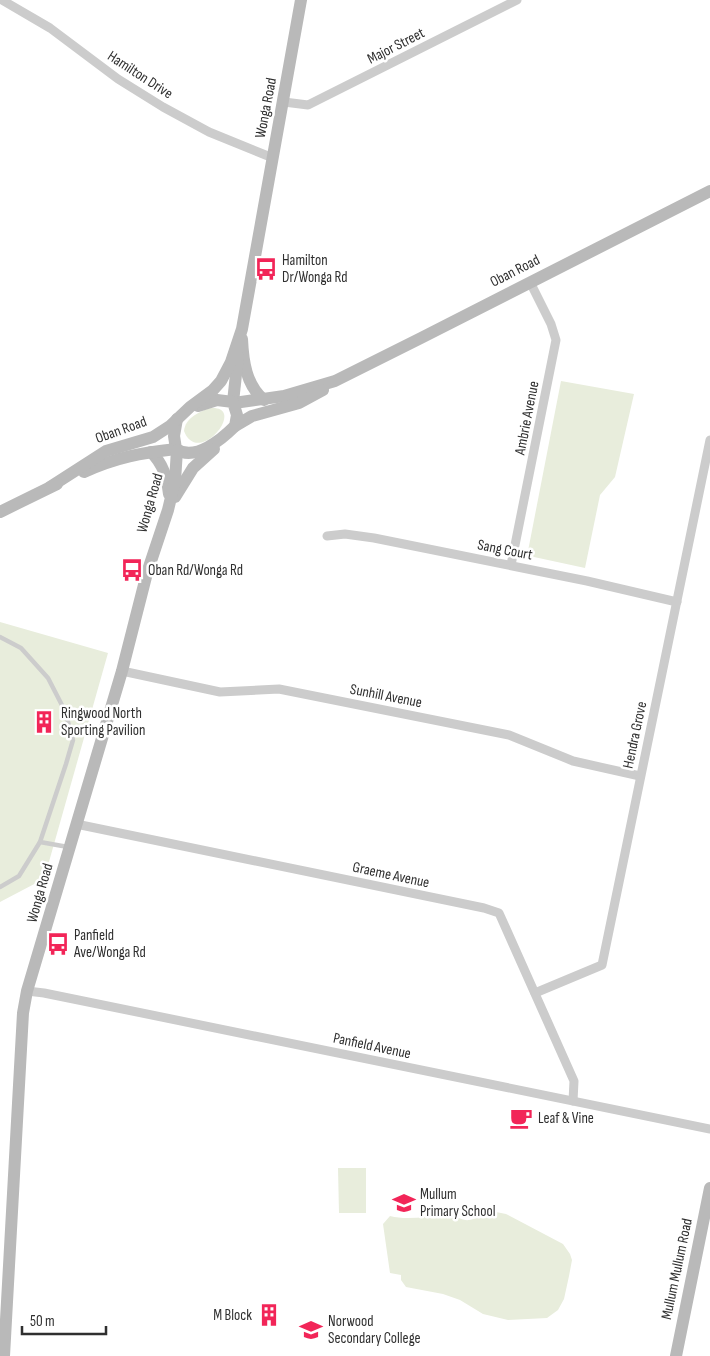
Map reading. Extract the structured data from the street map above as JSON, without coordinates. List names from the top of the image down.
{
  "streets": {
    "main road": ["Wonga Road", "Oban Road", "Mullum Mullum Road"],
    "street": [
      "Major Street",
      "Hamilton Drive",
      "Ambrie Avenue",
      "Sang Court",
      "Sunhill Avenue",
      "Hendra Grove",
      "Graeme Avenue",
      "Panfield Avenue"
    ]
  },
  "crossings": [
    ["Major Street", "Wonga Road"],
    ["Hamilton Drive", "Wonga Road"],
    ["Wonga Road", "Oban Road"],
    ["Wonga Road", "Sunhill Avenue"],
    ["Wonga Road", "Graeme Avenue"],
    ["Wonga Road", "Panfield Avenue"],
    ["Oban Road", "Ambrie Avenue"],
    ["Ambrie Avenue", "Sang Court"],
    ["Sang Court", "Hendra Grove"],
    ["Sunhill Avenue", "Hendra Grove"],
    ["Hendra Grove", "Graeme Avenue"],
    ["Graeme Avenue", "Panfield Avenue"]
  ],
  "places": {
    "bus stop": ["Hamilton Dr/Wonga Rd", "Oban Rd/Wonga Rd", "Panfield Ave/Wonga Rd"],
    "building": ["Ringwood North Sporting Pavilion", "M Block"],
    "cafe": ["Leaf & Vine"],
    "school or university": ["Mullum Primary School", "Norwood Secondary College"]
  },
  "scale_bar": "50 m"
}
